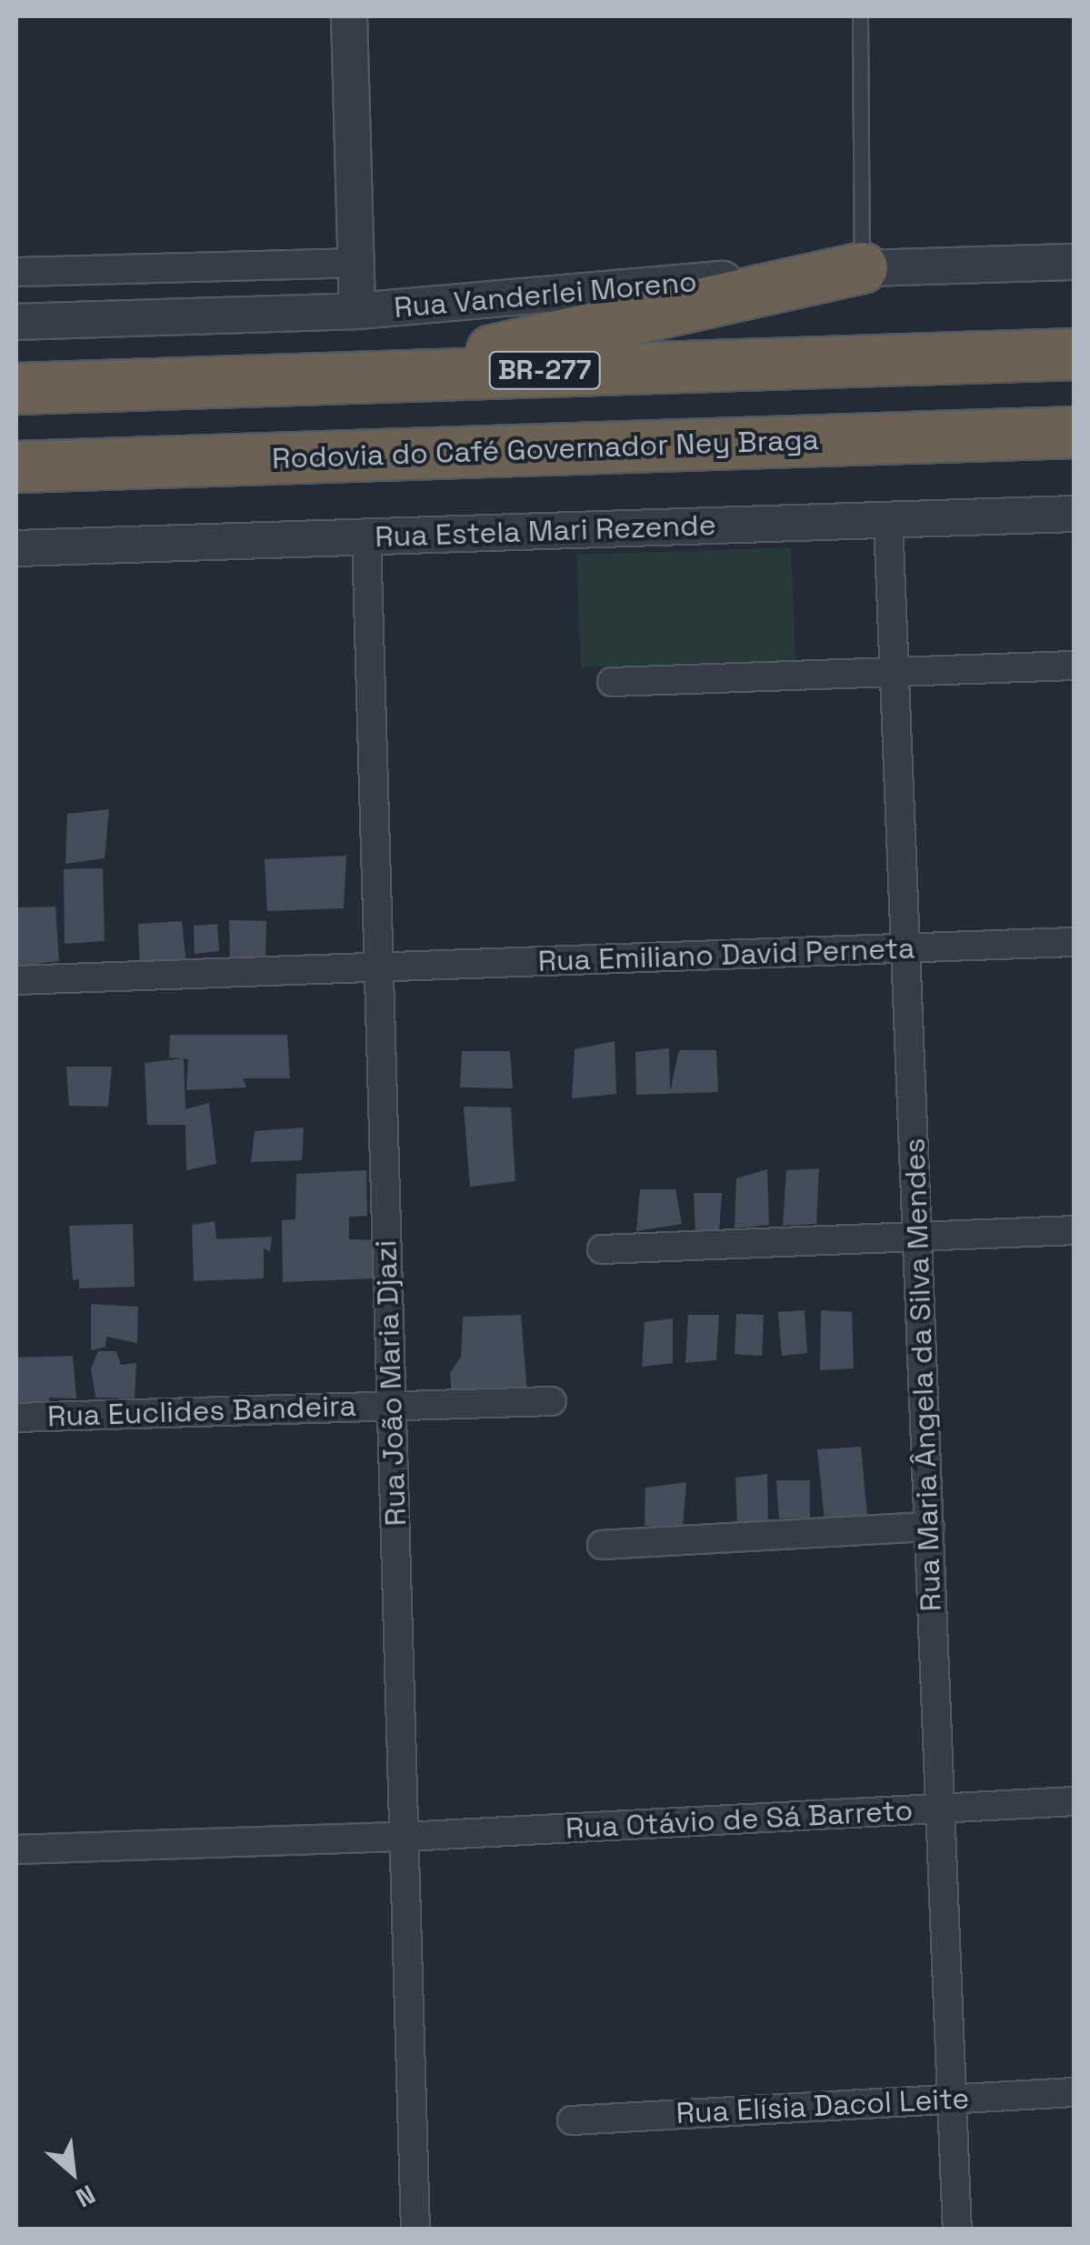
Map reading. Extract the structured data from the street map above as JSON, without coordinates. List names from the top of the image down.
{
  "streets": {
    "highway": ["BR-277", "Rodovia do Café Governador Ney Braga"],
    "street": [
      "Rua Vanderlei Moreno",
      "Rua Estela Mari Rezende",
      "Rua Emiliano David Perneta",
      "Rua Maria Ângela da Silva Mendes",
      "Rua João Maria Djazi",
      "Rua Euclides Bandeira",
      "Rua Otávio de Sá Barreto",
      "Rua Elísia Dacol Leite"
    ]
  },
  "crossings": [
    ["Rua Estela Mari Rezende", "Rua Maria Ângela da Silva Mendes"],
    ["Rua Estela Mari Rezende", "Rua João Maria Djazi"],
    ["Rua Emiliano David Perneta", "Rua Maria Ângela da Silva Mendes"],
    ["Rua Emiliano David Perneta", "Rua João Maria Djazi"],
    ["Rua Maria Ângela da Silva Mendes", "Rua Otávio de Sá Barreto"],
    ["Rua Maria Ângela da Silva Mendes", "Rua Elísia Dacol Leite"],
    ["Rua João Maria Djazi", "Rua Euclides Bandeira"],
    ["Rua João Maria Djazi", "Rua Otávio de Sá Barreto"]
  ],
  "north": "bottom right"
}
